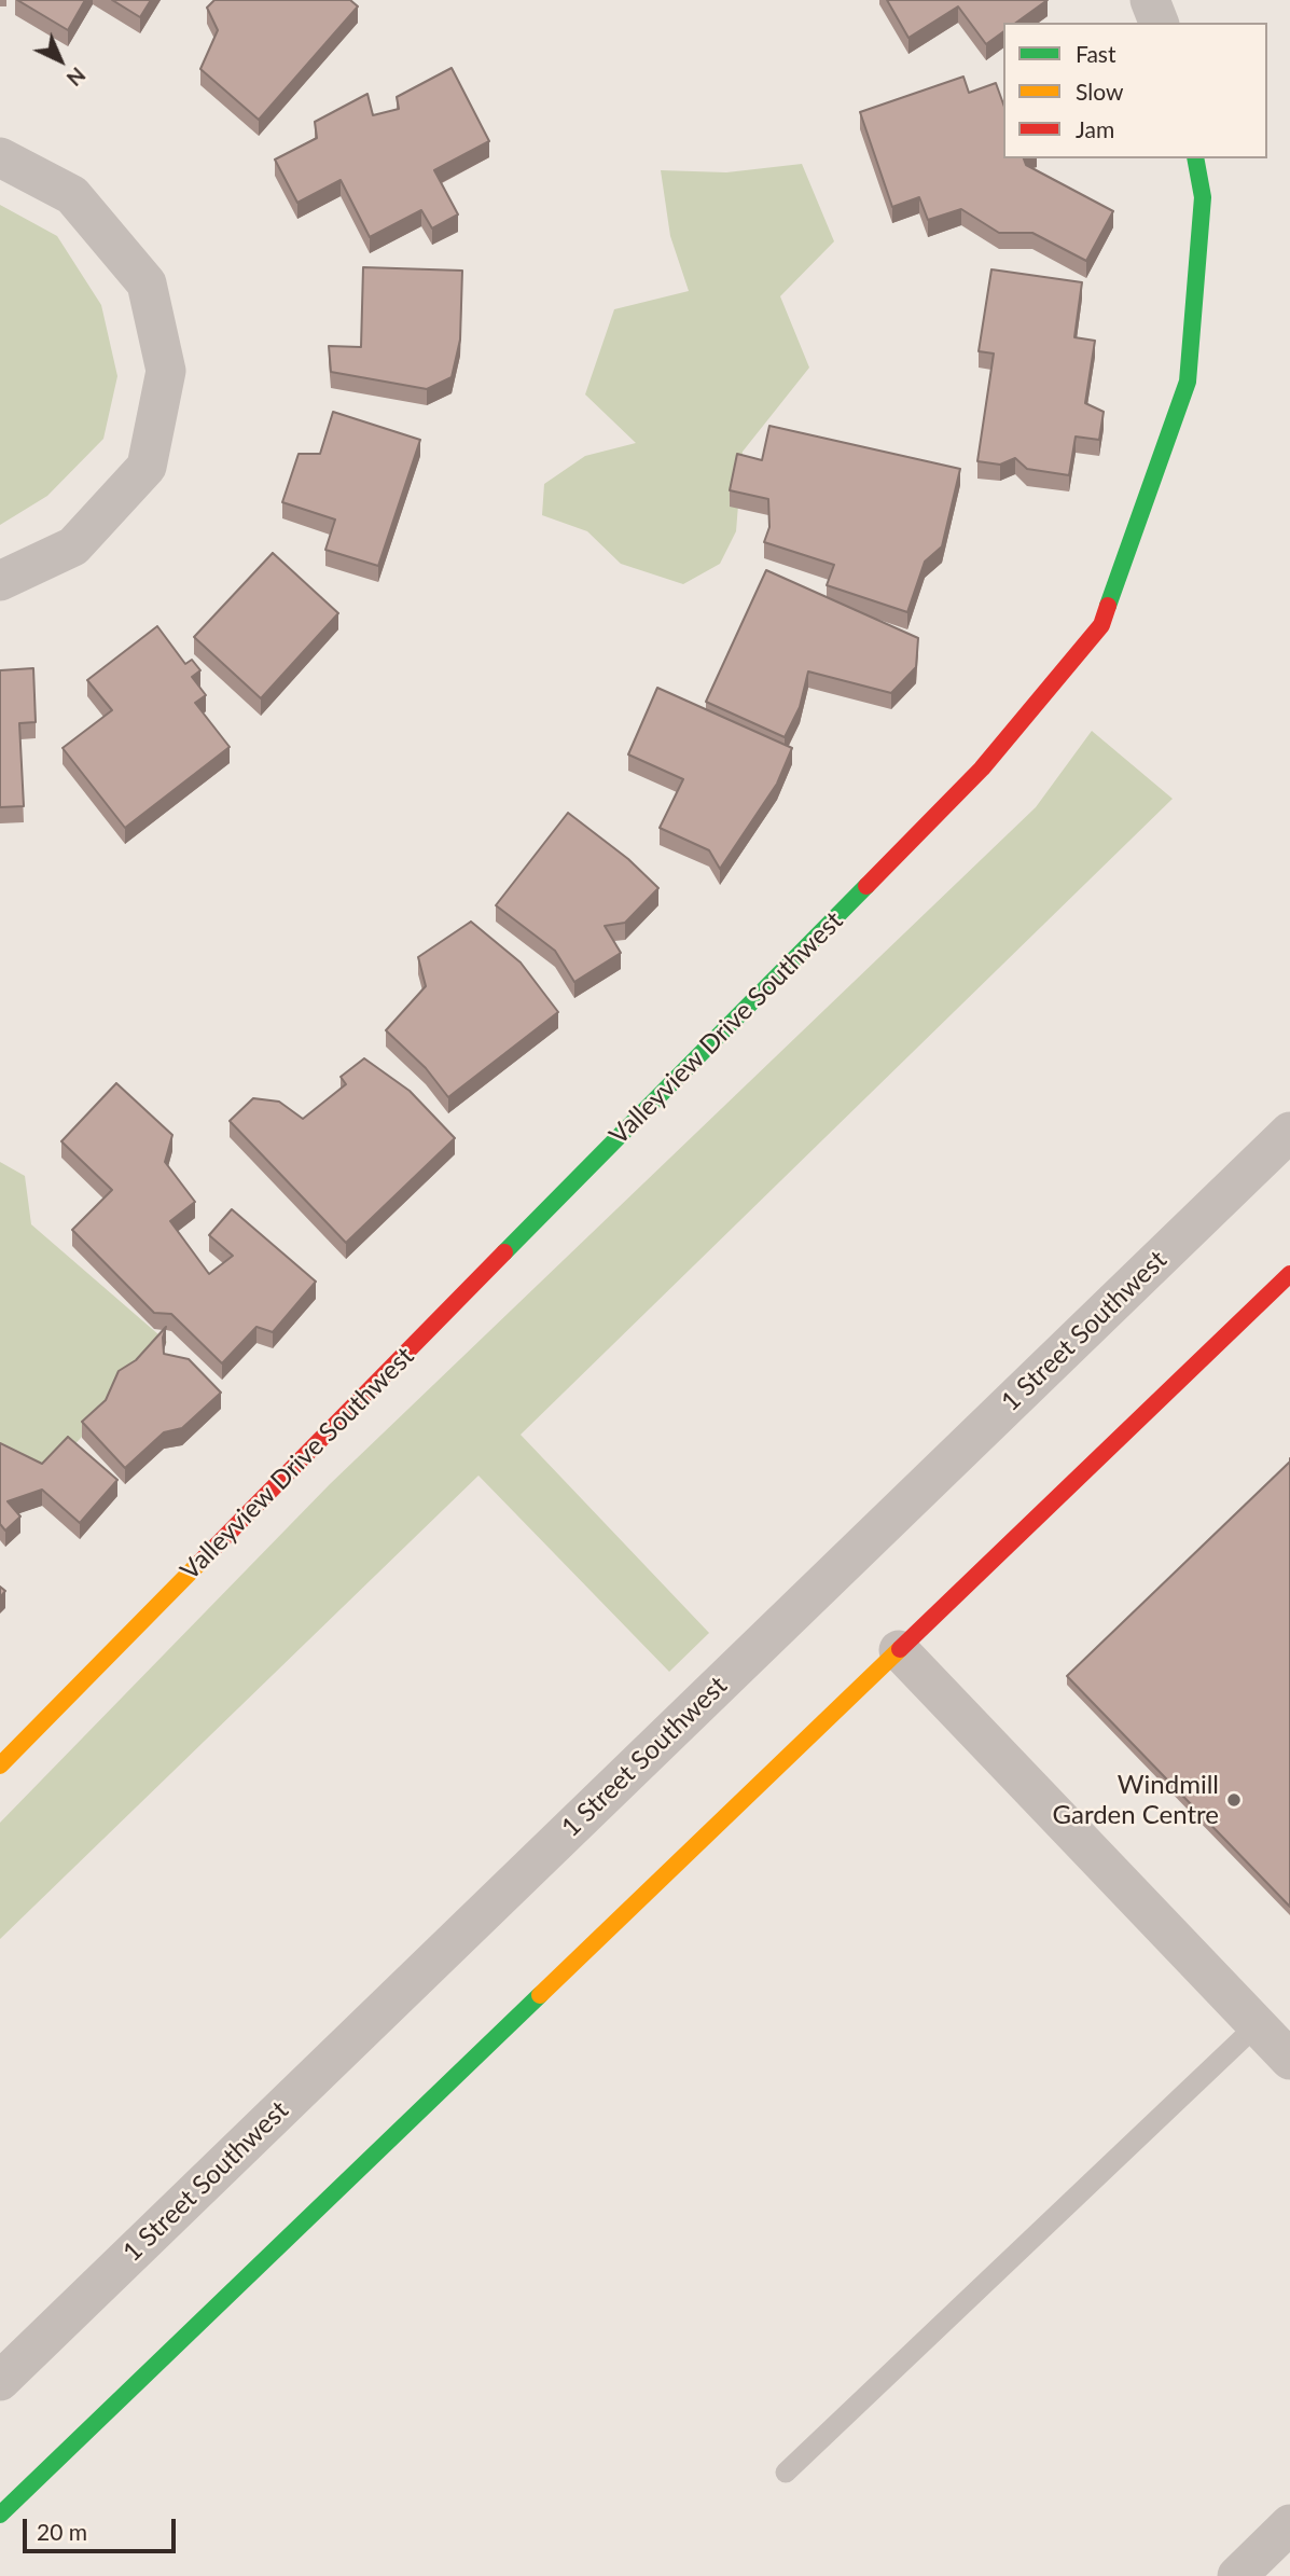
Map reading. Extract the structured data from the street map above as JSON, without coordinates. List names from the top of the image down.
{
  "streets": {
    "street": ["Valleyview Drive Southwest", "1 Street Southwest"]
  },
  "places": ["Windmill Garden Centre"],
  "legend": ["Fast", "Slow", "Jam"],
  "scale_bar": "20 m",
  "north": "bottom right"
}
